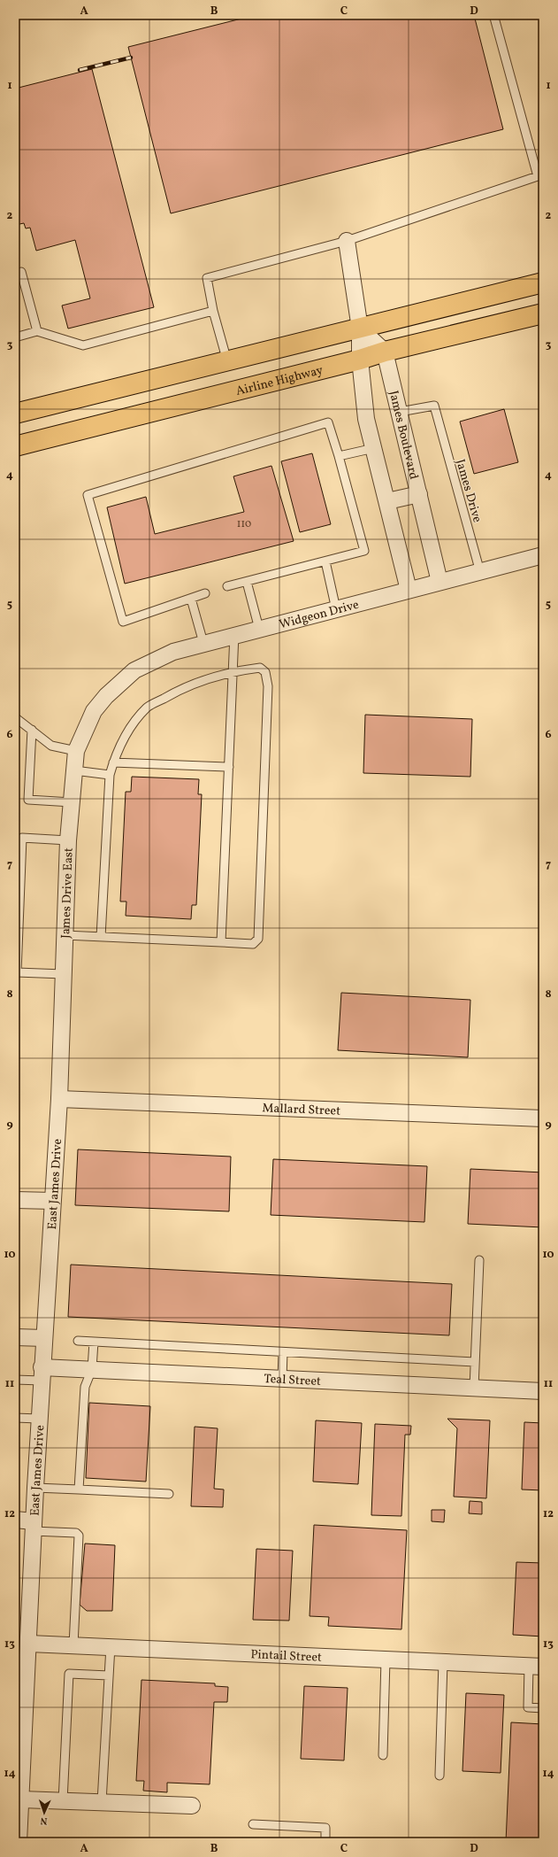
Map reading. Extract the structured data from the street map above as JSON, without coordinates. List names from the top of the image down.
{
  "streets": {
    "highway": ["Airline Highway"],
    "street": [
      "James Boulevard",
      "Widgeon Drive",
      "James Drive East",
      "Mallard Street",
      "East James Drive",
      "Teal Street",
      "Pintail Street"
    ],
    "lane": ["James Drive"]
  },
  "crossings": [
    ["Airline Highway", "James Boulevard"],
    ["James Boulevard", "James Drive"],
    ["James Boulevard", "Widgeon Drive"],
    ["James Drive", "Widgeon Drive"],
    ["Widgeon Drive", "James Drive East"],
    ["James Drive East", "Mallard Street"],
    ["James Drive East", "East James Drive"],
    ["Mallard Street", "East James Drive"],
    ["East James Drive", "Teal Street"],
    ["East James Drive", "Pintail Street"]
  ],
  "house_numbers": ["110"],
  "north": "bottom",
  "grid": {
    "columns": [
      "A",
      "B",
      "C",
      "D"
    ],
    "rows": [
      "1",
      "2",
      "3",
      "4",
      "5",
      "6",
      "7",
      "8",
      "9",
      "10",
      "11",
      "12",
      "13",
      "14"
    ]
  }
}
